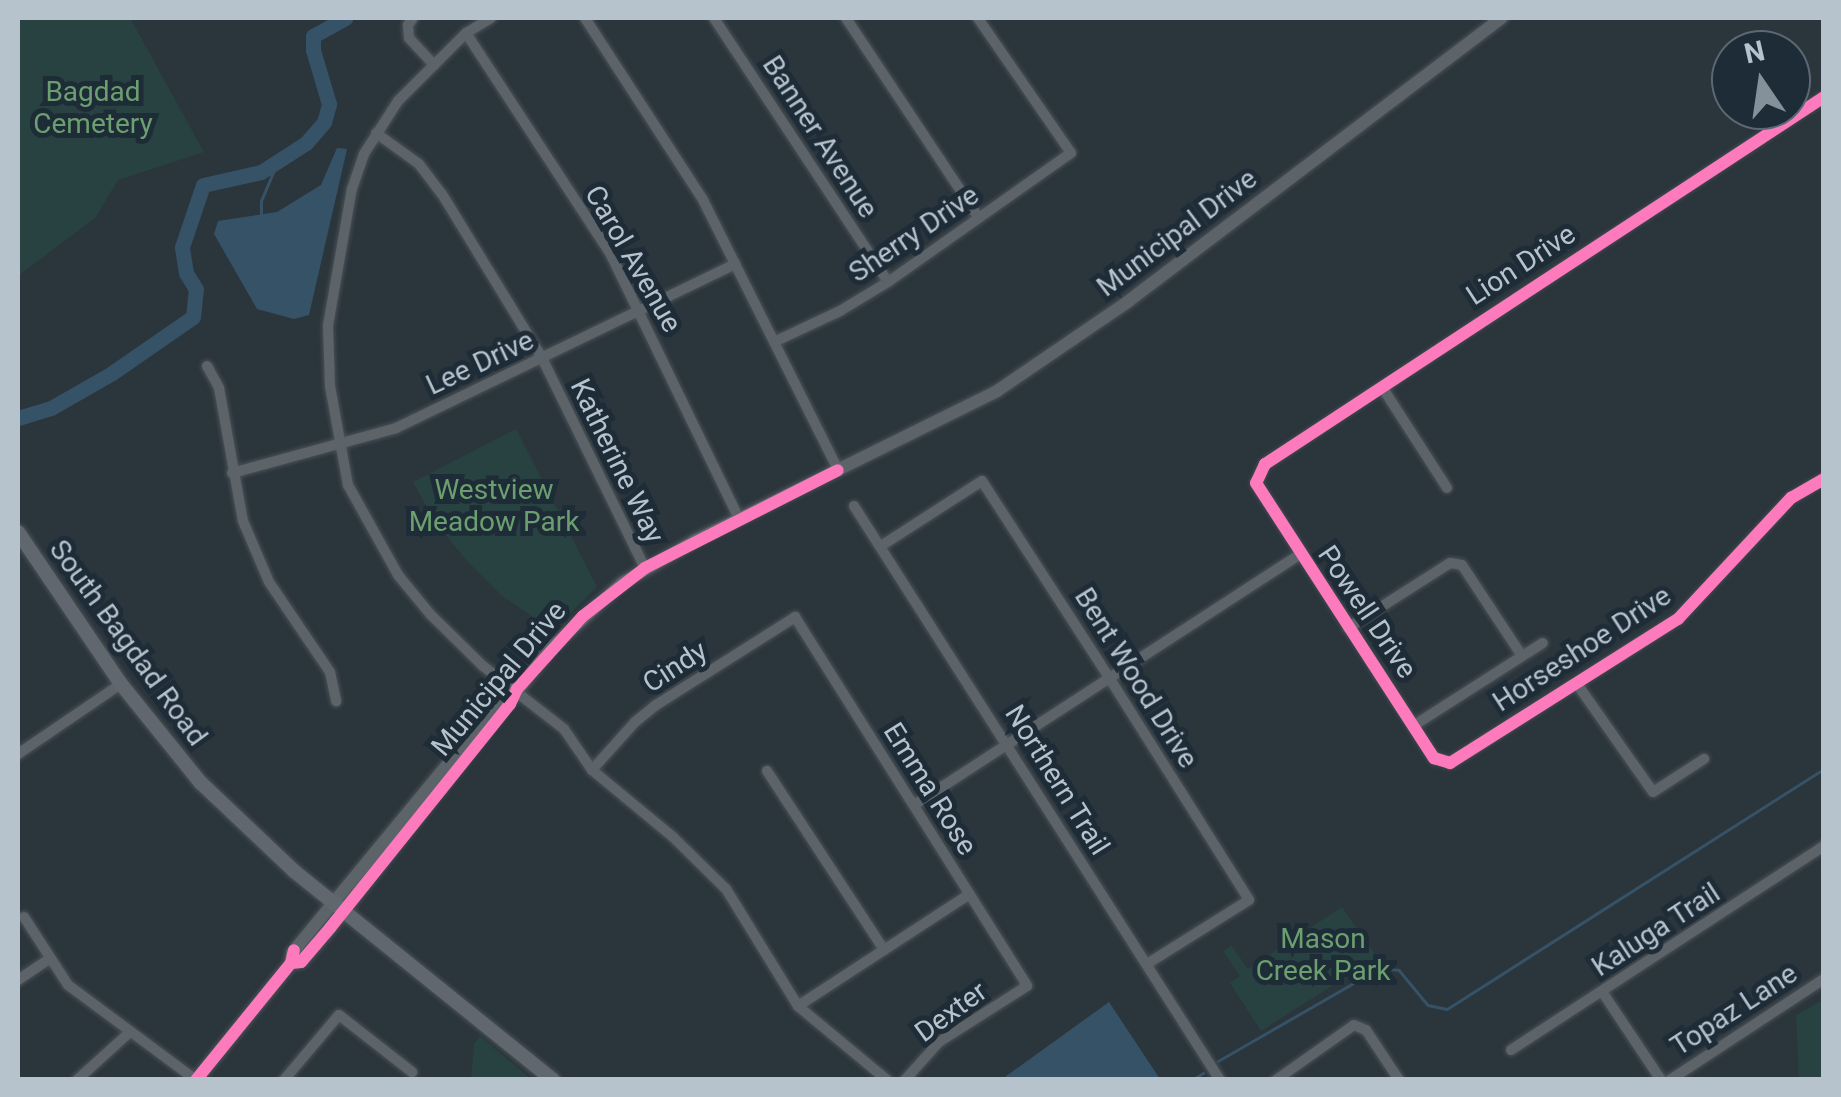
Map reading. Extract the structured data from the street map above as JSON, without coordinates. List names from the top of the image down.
{
  "streets": {
    "main road": ["South Bagdad Road"],
    "street": [
      "Banner Avenue",
      "Municipal Drive",
      "Sherry Drive",
      "Carol Avenue",
      "Lion Drive",
      "Lee Drive",
      "Katherine Way",
      "Powell Drive",
      "Horseshoe Drive",
      "Cindy",
      "Bent Wood Drive",
      "Northern Trail",
      "Emma Rose",
      "Kaluga Trail",
      "Topaz Lane",
      "Dexter"
    ]
  },
  "crossings": [
    ["Banner Avenue", "Sherry Drive"],
    ["Municipal Drive", "Carol Avenue"],
    ["Municipal Drive", "Katherine Way"],
    ["Municipal Drive", "South Bagdad Road"],
    ["Carol Avenue", "Lee Drive"],
    ["Lion Drive", "Powell Drive"],
    ["Lee Drive", "Katherine Way"],
    ["Powell Drive", "Horseshoe Drive"],
    ["Cindy", "Emma Rose"],
    ["Bent Wood Drive", "Northern Trail"],
    ["Emma Rose", "Dexter"]
  ],
  "parks": ["Bagdad Cemetery", "Westview Meadow Park", "Mason Creek Park"],
  "north": "top"
}
